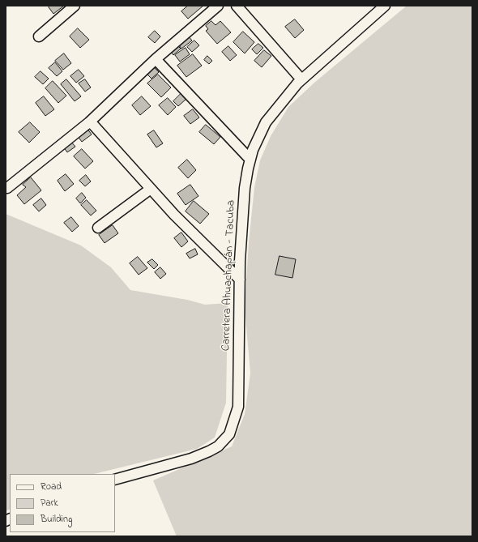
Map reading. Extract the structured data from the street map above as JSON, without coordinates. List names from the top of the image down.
{
  "streets": {
    "street": ["Carretera Ahuachapán - Tacuba"]
  },
  "legend": ["Road", "Park", "Building"]
}
